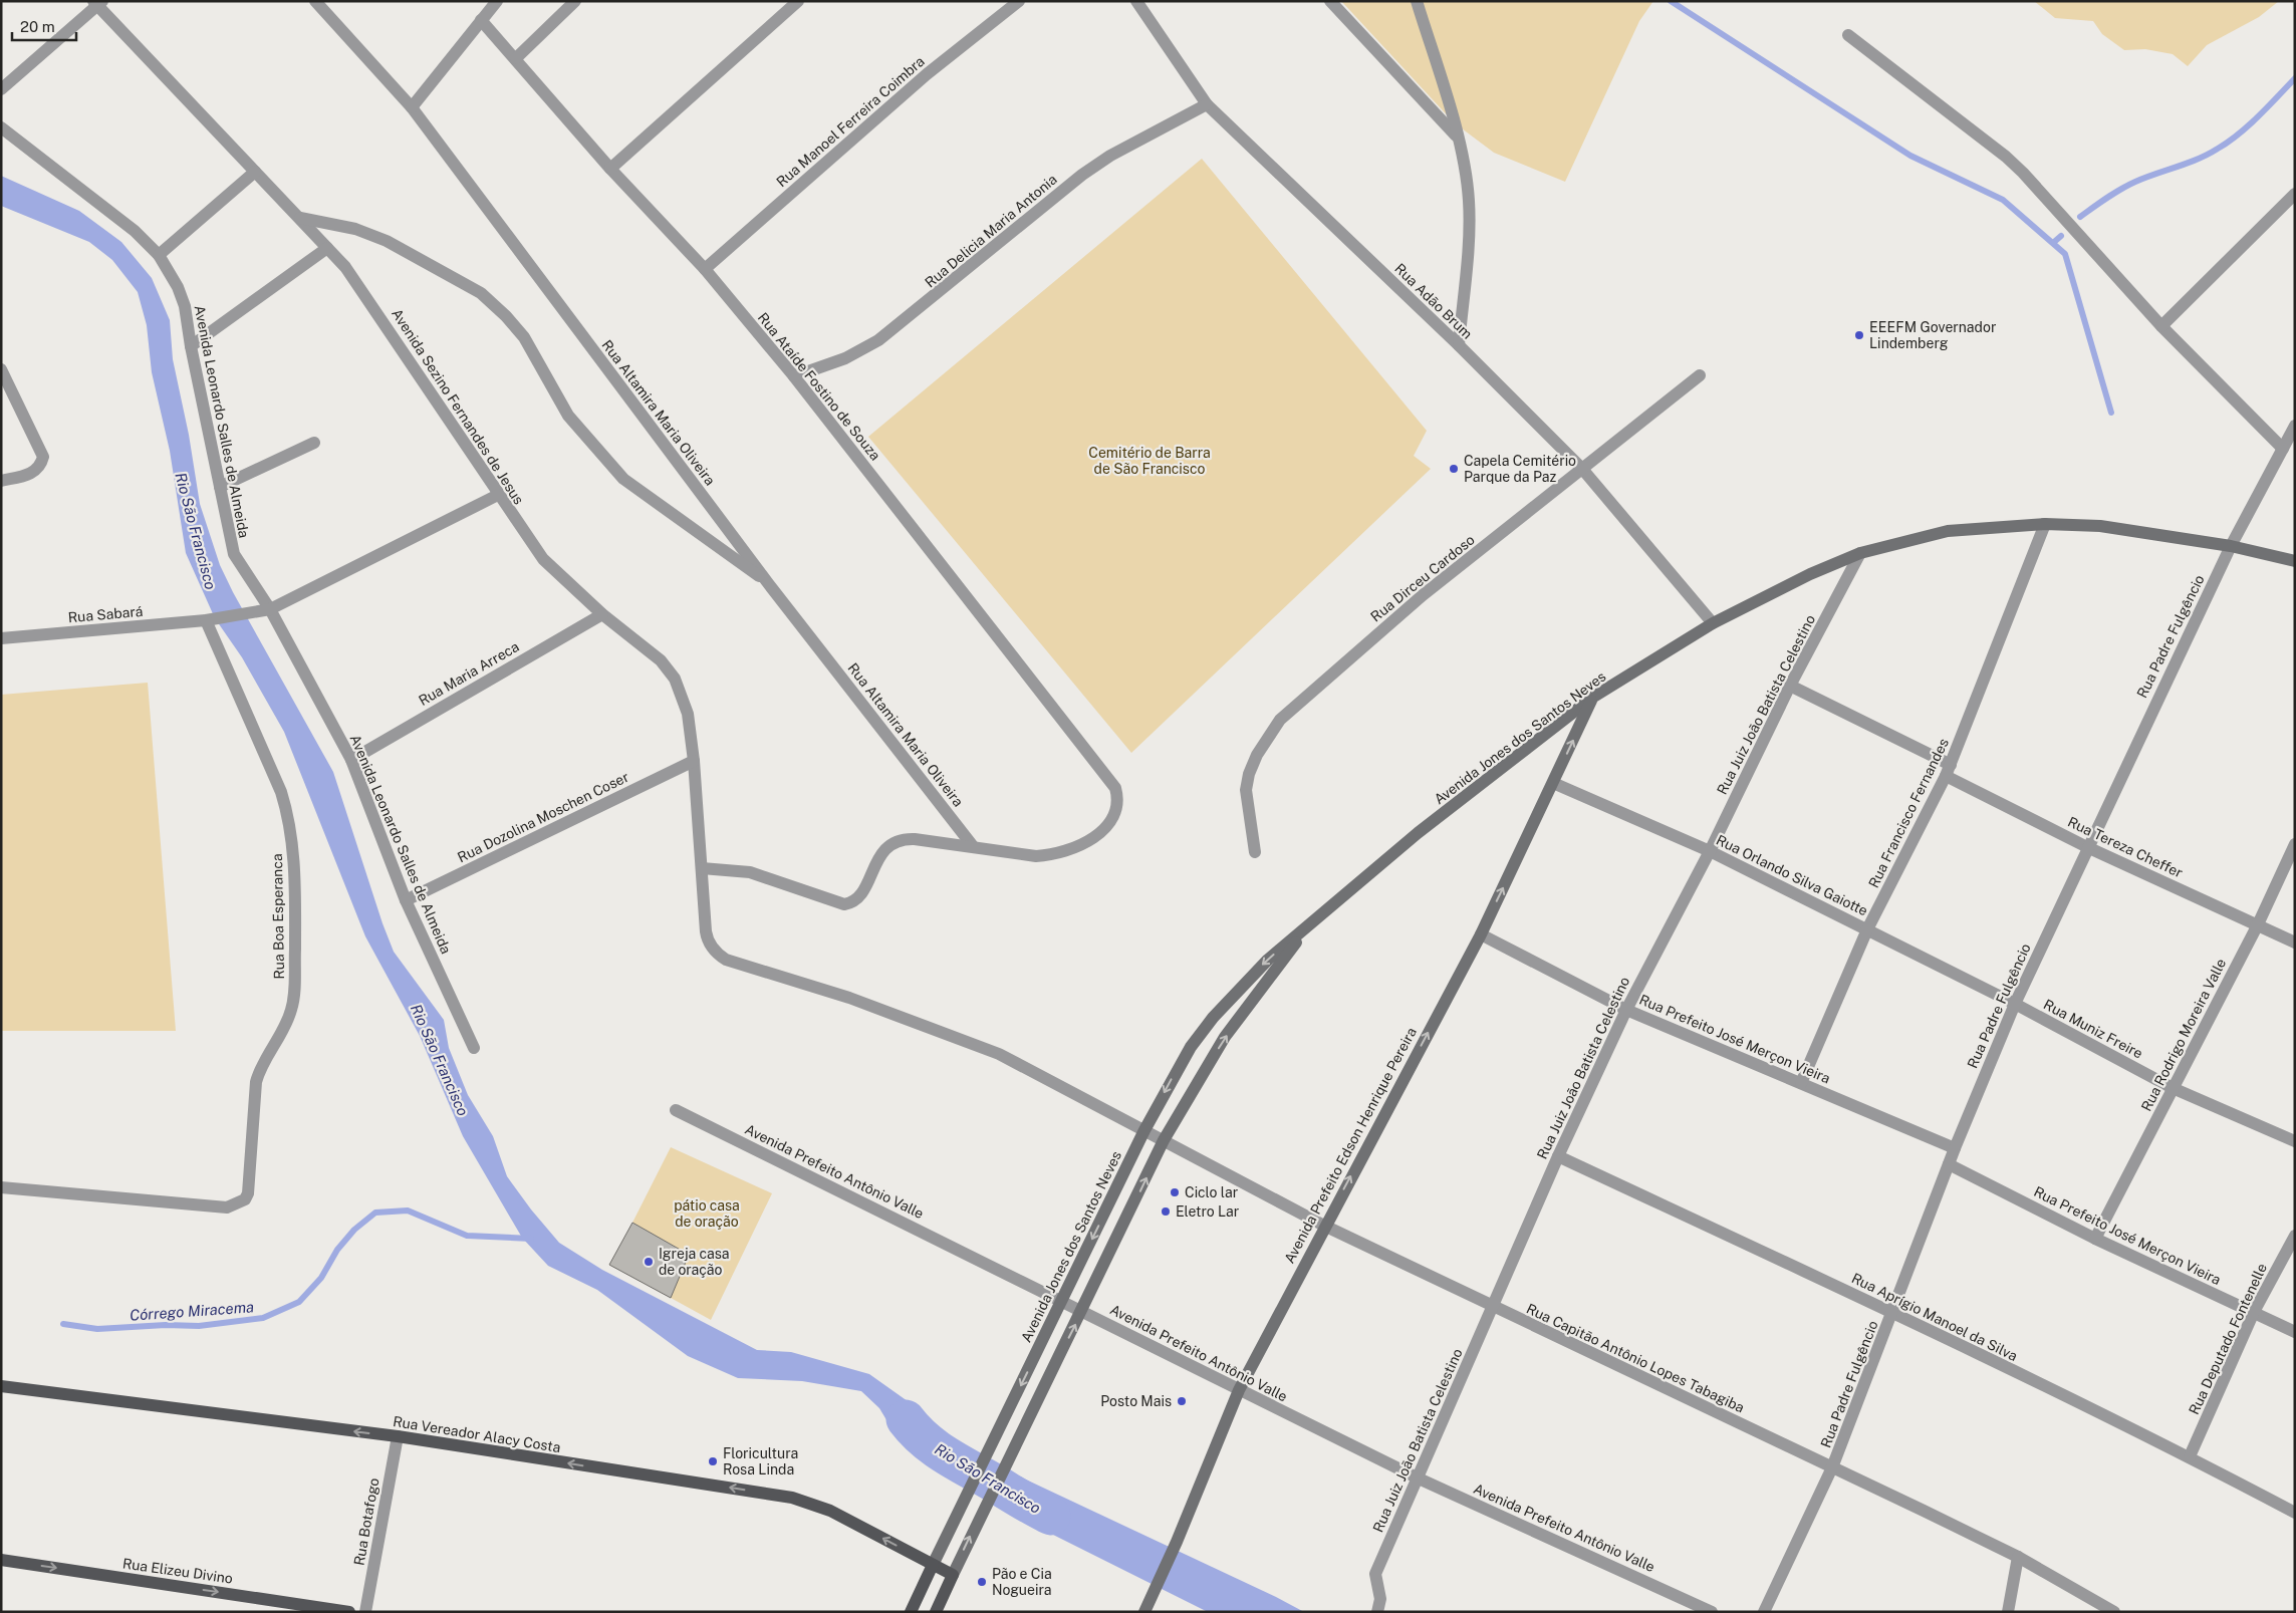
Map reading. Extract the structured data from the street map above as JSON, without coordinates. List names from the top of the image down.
{
  "streets": {
    "main road": [
      "Avenida Jones dos Santos Neves",
      "Avenida Prefeito Edson Henrique Pereira",
      "Rua Vereador Alacy Costa",
      "Rua Elizeu Divino"
    ],
    "street": [
      "Rua Manoel Ferreira Coimbra",
      "Rua Delicia Maria Antonia",
      "Rua Adão Brum",
      "Rua Ataíde Fostino de Souza",
      "Avenida Sezino Fernandes de Jesus",
      "Rua Altamira Maria Oliveira",
      "Avenida Leonardo Salles de Almeida",
      "Rua Dirceu Cardoso",
      "Rua Sabará",
      "Rua Padre Fulgêncio",
      "Rua Maria Arreca",
      "Rua Juiz João Batista Celestino",
      "Rua Francisco Fernandes",
      "Rua Dozolina Moschen Coser",
      "Rua Tereza Cheffer",
      "Rua Orlando Silva Gaiotte",
      "Rua Boa Esperanca",
      "Rua Muniz Freire",
      "Rua Rodrigo Moreira Valle",
      "Rua Prefeito José Merçon Vieira",
      "Avenida Prefeito Antônio Valle",
      "Rua Aprígio Manoel da Silva",
      "Rua Deputado Fontenelle",
      "Rua Capitão Antônio Lopes Tabagiba",
      "Rua Botafogo"
    ]
  },
  "crossings": [
    ["Rua Manoel Ferreira Coimbra", "Rua Ataíde Fostino de Souza"],
    ["Rua Delicia Maria Antonia", "Rua Adão Brum"],
    ["Rua Delicia Maria Antonia", "Rua Ataíde Fostino de Souza"],
    ["Rua Adão Brum", "Rua Dirceu Cardoso"],
    ["Rua Adão Brum", "Avenida Jones dos Santos Neves"],
    ["Rua Ataíde Fostino de Souza", "Rua Altamira Maria Oliveira"],
    ["Avenida Sezino Fernandes de Jesus", "Rua Maria Arreca"],
    ["Avenida Sezino Fernandes de Jesus", "Avenida Jones dos Santos Neves"],
    ["Avenida Sezino Fernandes de Jesus", "Rua Dozolina Moschen Coser"],
    ["Avenida Sezino Fernandes de Jesus", "Rua Capitão Antônio Lopes Tabagiba"],
    ["Avenida Leonardo Salles de Almeida", "Rua Maria Arreca"],
    ["Avenida Leonardo Salles de Almeida", "Rua Dozolina Moschen Coser"],
    ["Rua Sabará", "Rua Boa Esperanca"],
    ["Rua Padre Fulgêncio", "Avenida Jones dos Santos Neves"],
    ["Rua Padre Fulgêncio", "Rua Tereza Cheffer"],
    ["Rua Padre Fulgêncio", "Rua Orlando Silva Gaiotte"],
    ["Rua Padre Fulgêncio", "Rua Muniz Freire"],
    ["Rua Padre Fulgêncio", "Rua Prefeito José Merçon Vieira"],
    ["Rua Padre Fulgêncio", "Rua Aprígio Manoel da Silva"],
    ["Rua Padre Fulgêncio", "Rua Capitão Antônio Lopes Tabagiba"],
    ["Rua Juiz João Batista Celestino", "Avenida Jones dos Santos Neves"],
    ["Rua Juiz João Batista Celestino", "Rua Tereza Cheffer"],
    ["Rua Juiz João Batista Celestino", "Rua Orlando Silva Gaiotte"],
    ["Rua Juiz João Batista Celestino", "Rua Prefeito José Merçon Vieira"],
    ["Rua Juiz João Batista Celestino", "Avenida Prefeito Antônio Valle"],
    ["Rua Juiz João Batista Celestino", "Rua Aprígio Manoel da Silva"],
    ["Rua Juiz João Batista Celestino", "Rua Capitão Antônio Lopes Tabagiba"],
    ["Avenida Jones dos Santos Neves", "Rua Francisco Fernandes"],
    ["Avenida Jones dos Santos Neves", "Avenida Prefeito Edson Henrique Pereira"],
    ["Avenida Jones dos Santos Neves", "Avenida Prefeito Antônio Valle"],
    ["Avenida Jones dos Santos Neves", "Rua Capitão Antônio Lopes Tabagiba"],
    ["Avenida Jones dos Santos Neves", "Rua Vereador Alacy Costa"],
    ["Rua Francisco Fernandes", "Rua Tereza Cheffer"],
    ["Rua Francisco Fernandes", "Rua Orlando Silva Gaiotte"],
    ["Rua Francisco Fernandes", "Rua Prefeito José Merçon Vieira"],
    ["Rua Tereza Cheffer", "Rua Rodrigo Moreira Valle"],
    ["Rua Orlando Silva Gaiotte", "Rua Muniz Freire"],
    ["Rua Orlando Silva Gaiotte", "Avenida Prefeito Edson Henrique Pereira"],
    ["Rua Muniz Freire", "Rua Rodrigo Moreira Valle"],
    ["Rua Rodrigo Moreira Valle", "Rua Prefeito José Merçon Vieira"],
    ["Rua Prefeito José Merçon Vieira", "Avenida Prefeito Edson Henrique Pereira"],
    ["Rua Prefeito José Merçon Vieira", "Rua Deputado Fontenelle"],
    ["Avenida Prefeito Edson Henrique Pereira", "Avenida Prefeito Antônio Valle"],
    ["Avenida Prefeito Edson Henrique Pereira", "Rua Capitão Antônio Lopes Tabagiba"],
    ["Rua Aprígio Manoel da Silva", "Rua Deputado Fontenelle"],
    ["Rua Vereador Alacy Costa", "Rua Botafogo"]
  ],
  "one_way": ["Avenida Prefeito Edson Henrique Pereira", "Rua Vereador Alacy Costa", "Rua Elizeu Divino"],
  "water": ["Rio São Francisco", "Córrego Miracema"],
  "parks": ["Cemitério de Barra de São Francisco", "pátio casa de oração"],
  "places": [
    "EEEFM Governador Lindemberg",
    "Capela Cemitério Parque da Paz",
    "Ciclo lar",
    "Eletro Lar",
    "Igreja casa de oração",
    "Posto Mais",
    "Floricultura Rosa Linda",
    "Pão e Cia Nogueira"
  ],
  "scale_bar": "20 m"
}
